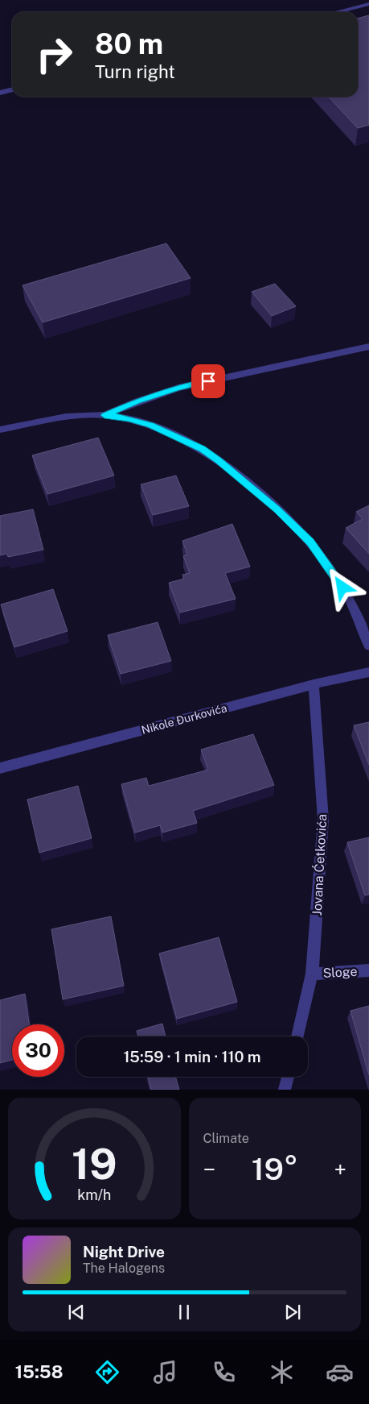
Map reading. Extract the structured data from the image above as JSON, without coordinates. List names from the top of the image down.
{
  "streets": {
    "street": ["Nikole Đurkovića", "Jovana Ćetkovića", "Sloge"]
  },
  "crossings": [
    ["Nikole Đurkovića", "Jovana Ćetkovića"],
    ["Jovana Ćetkovića", "Sloge"]
  ],
  "page": {
    "turn": ["80 m", "Turn right"],
    "limit": "30",
    "trip": "15:59 · 1 min · 110 m",
    "tile": "Climate",
    "heat": ["−", "19°", "+"],
    "song": ["Night Drive", "The Halogens"],
    "tabs": "15:58",
    "gauge": ["19", "km/h"]
  }
}
